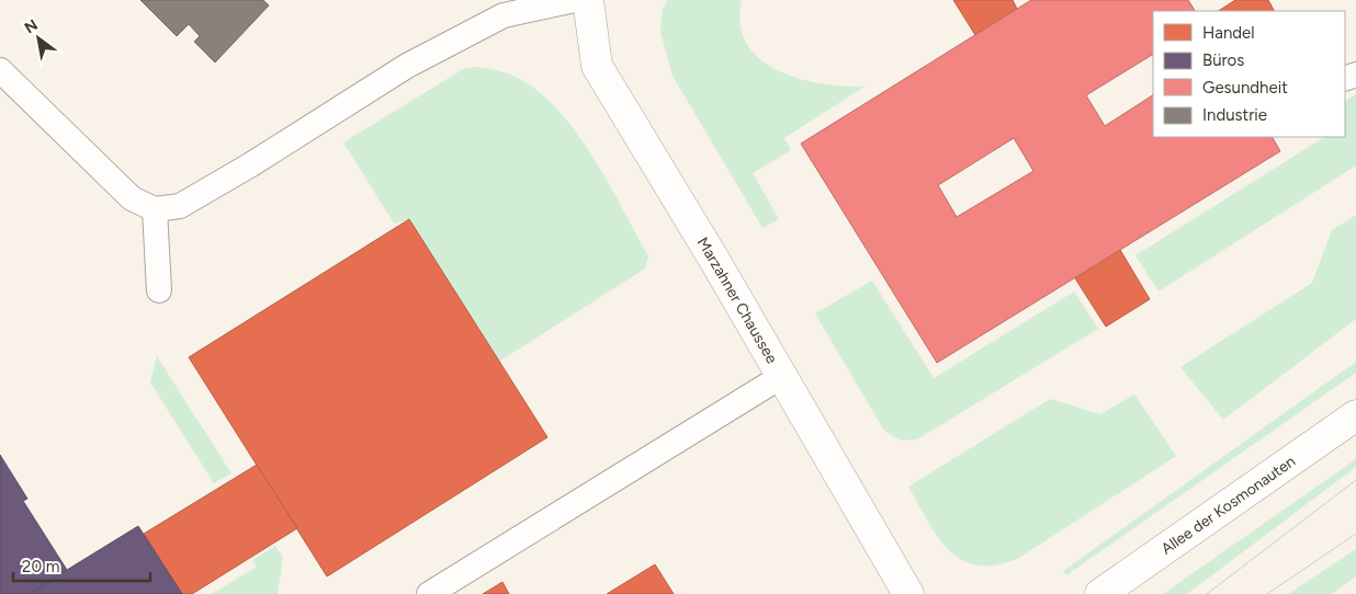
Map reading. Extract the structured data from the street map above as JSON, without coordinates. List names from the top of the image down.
{
  "streets": {
    "street": ["Marzahner Chaussee", "Allee der Kosmonauten"]
  },
  "legend": [
    "Handel",
    "Büros",
    "Gesundheit",
    "Industrie"
  ],
  "scale_bar": "20 m",
  "north": "top left"
}
